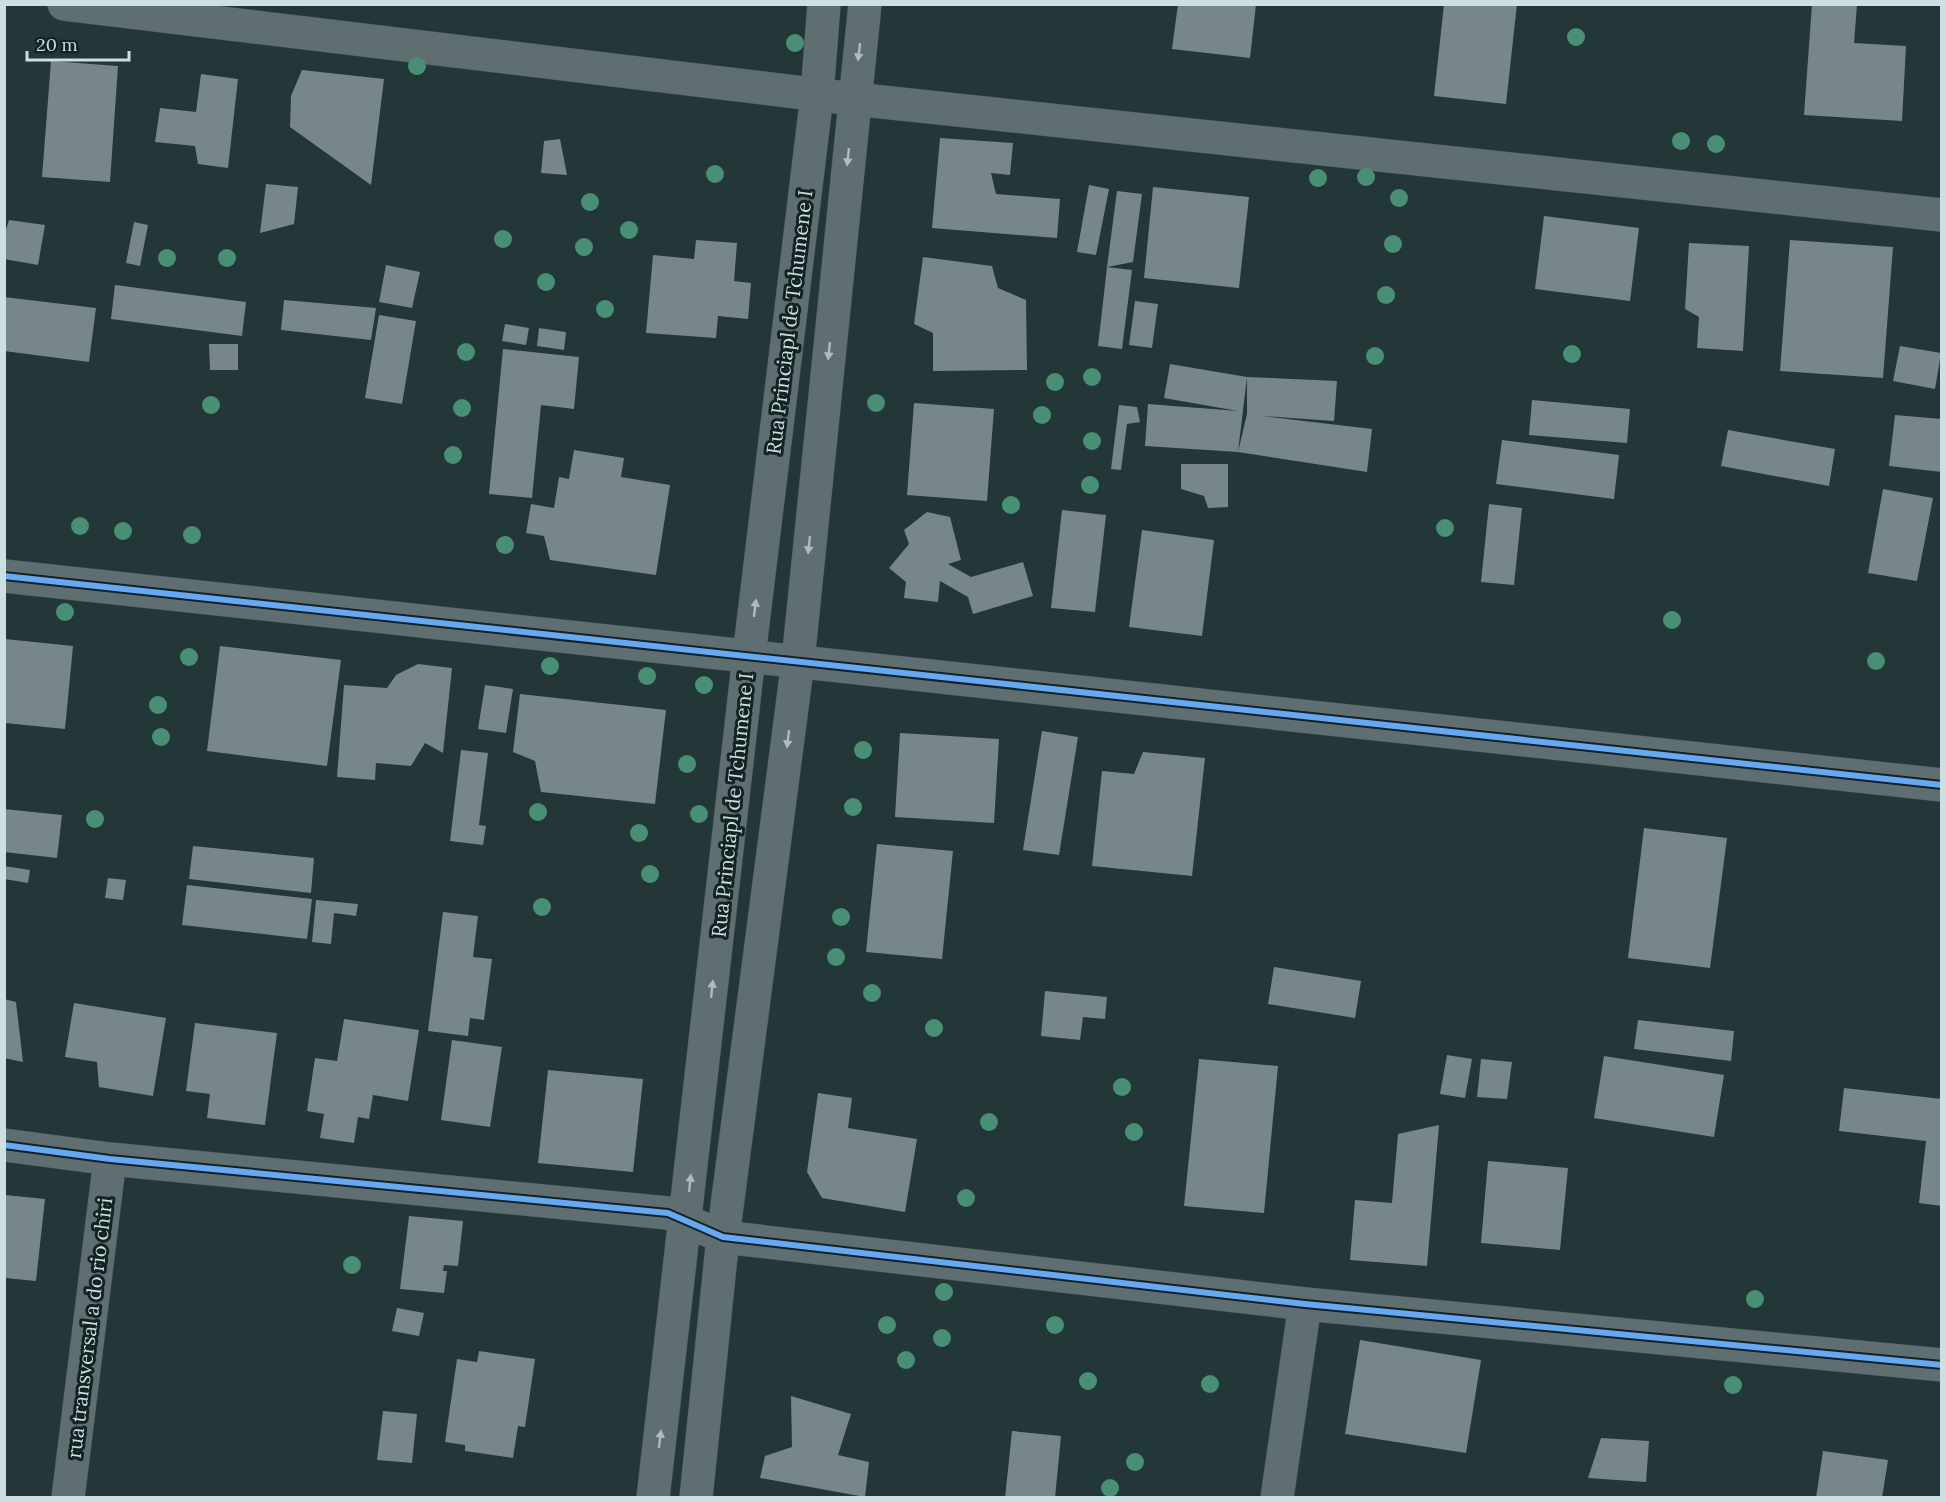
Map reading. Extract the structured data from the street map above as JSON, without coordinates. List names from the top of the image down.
{
  "streets": {
    "street": ["Rua Princiapl de Tchumene I", "rua transversal a do rio chiri"]
  },
  "scale_bar": "20 m"
}
